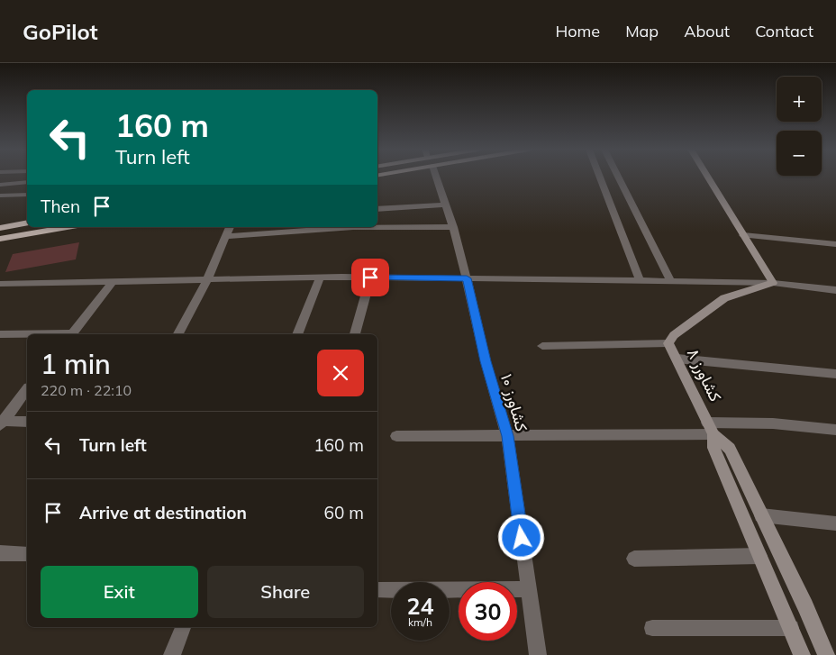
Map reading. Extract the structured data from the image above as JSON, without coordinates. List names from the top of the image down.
{
  "streets": {
    "street": ["کشاورز ۸", "کشاورز ۱۰"]
  },
  "page": {
    "header": "GoPilot",
    "nav": [
      "Home",
      "Map",
      "About",
      "Contact"
    ],
    "map_buttons": ["+", "−"],
    "turn": ["160 m", "Turn left"],
    "then": "Then",
    "heading": ["1 min", "220 m · 22:10"],
    "list": [
      {
        "name": "Turn left",
        "value": "160 m"
      },
      {
        "name": "Arrive at destination",
        "value": "60 m"
      }
    ],
    "buttons": ["Exit", "Share"],
    "speed": "24 km/h",
    "limit": "30"
  }
}
